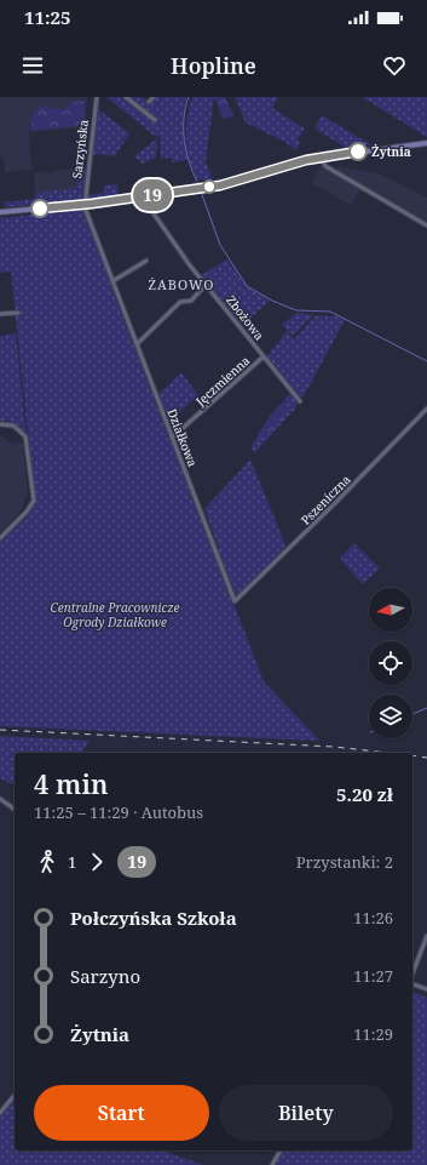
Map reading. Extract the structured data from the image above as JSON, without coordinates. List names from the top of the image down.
{
  "streets": {
    "street": [
      "Sarzyńska",
      "Zbożowa",
      "Jęczmienna",
      "Działkowa",
      "Pszeniczna"
    ]
  },
  "crossings": [
    ["Sarzyńska", "Działkowa"],
    ["Zbożowa", "Jęczmienna"],
    ["Jęczmienna", "Działkowa"],
    ["Działkowa", "Pszeniczna"]
  ],
  "districts": ["ŻABOWO"],
  "parks": ["Centralne Pracownicze Ogrody Działkowe"],
  "places": ["Żytnia"],
  "lines": ["bus line 19"],
  "north": "left",
  "page": {
    "status": "11:25",
    "header": "Hopline",
    "on_map": "19",
    "heading": ["4 min", "11:25 – 11:29 · Autobus", "5.20 zł"],
    "legs": ["1", "19", "Przystanki: 2"],
    "list": [
      {
        "name": "Połczyńska Szkoła",
        "value": "11:26"
      },
      {
        "name": "Sarzyno",
        "value": "11:27"
      },
      {
        "name": "Żytnia",
        "value": "11:29"
      }
    ],
    "buttons": ["Start", "Bilety"]
  }
}
